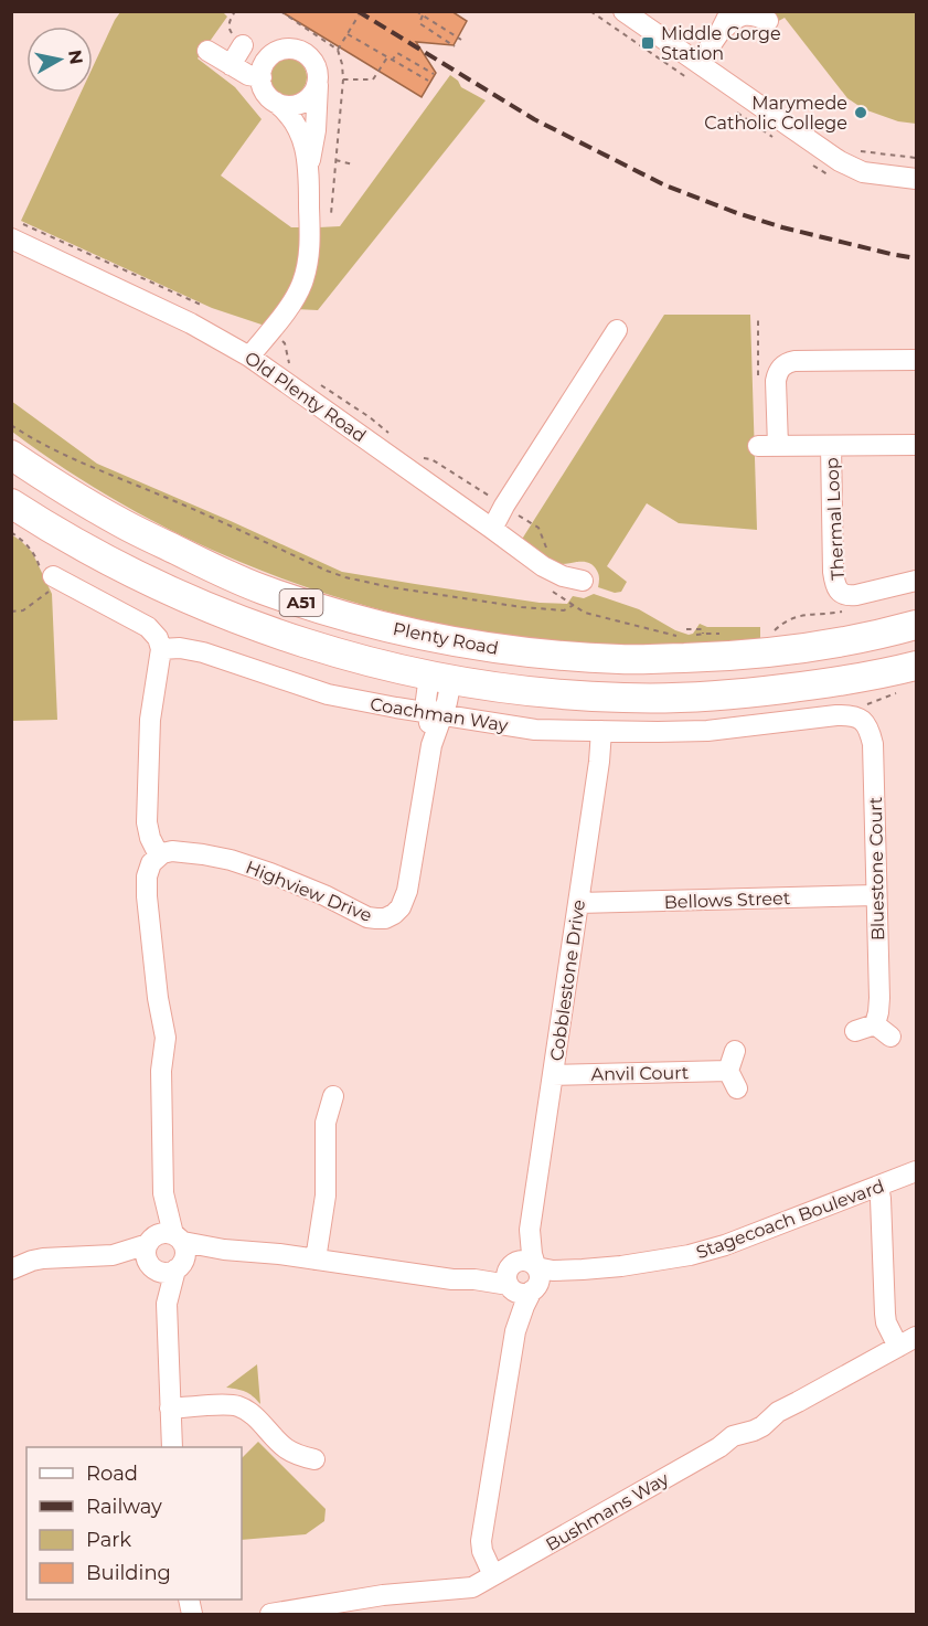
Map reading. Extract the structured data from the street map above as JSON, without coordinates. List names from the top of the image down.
{
  "streets": {
    "highway": ["A51", "Plenty Road"],
    "street": [
      "Old Plenty Road",
      "Thermal Loop",
      "Coachman Way",
      "Bluestone Court",
      "Highview Drive",
      "Bellows Street",
      "Cobblestone Drive",
      "Anvil Court",
      "Stagecoach Boulevard",
      "Bushmans Way"
    ]
  },
  "crossings": [
    ["A51", "Highview Drive"],
    ["Coachman Way", "Bluestone Court"],
    ["Coachman Way", "Highview Drive"],
    ["Coachman Way", "Cobblestone Drive"],
    ["Bluestone Court", "Bellows Street"],
    ["Bellows Street", "Cobblestone Drive"],
    ["Cobblestone Drive", "Anvil Court"],
    ["Cobblestone Drive", "Stagecoach Boulevard"]
  ],
  "places": {
    "transit": ["Middle Gorge Station"],
    "other": ["Marymede Catholic College"]
  },
  "legend": [
    "Road",
    "Railway",
    "Park",
    "Building"
  ],
  "north": "right"
}
